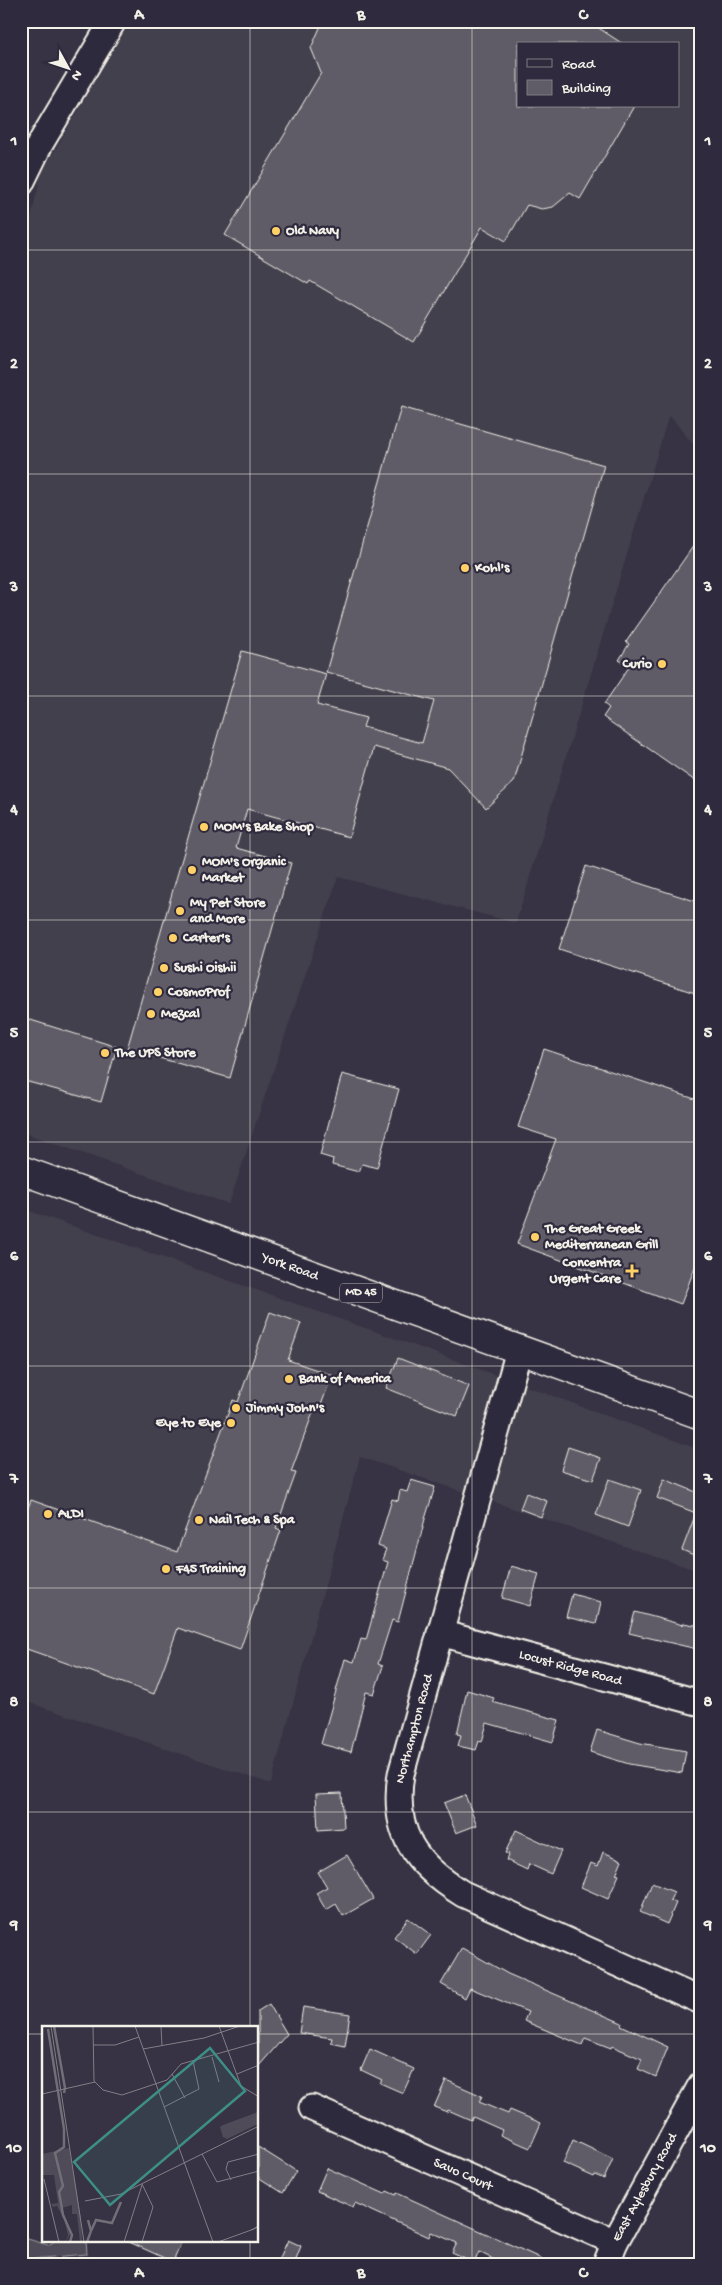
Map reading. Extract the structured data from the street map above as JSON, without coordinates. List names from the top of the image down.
{
  "streets": {
    "main road": ["York Road", "MD 45"],
    "street": [
      "Locust Ridge Road",
      "Northampton Road",
      "Savo Court",
      "East Aylesbury Road"
    ]
  },
  "crossings": [
    ["York Road", "Northampton Road"],
    ["Locust Ridge Road", "Northampton Road"],
    ["Savo Court", "East Aylesbury Road"]
  ],
  "places": {
    "other": [
      "Old Navy",
      "Kohl's",
      "Curio",
      "MOM's Bake Shop",
      "MOM's Organic Market",
      "My Pet Store and More",
      "Carter's",
      "Sushi Oishii",
      "CosmoProf",
      "Mezcal",
      "The UPS Store",
      "The Great Greek Mediterranean Grill",
      "Bank of America",
      "Jimmy John's",
      "Eye to Eye",
      "ALDI",
      "Nail Tech & Spa",
      "F45 Training"
    ],
    "health": ["Concentra Urgent Care"]
  },
  "legend": ["Road", "Building"],
  "north": "bottom right",
  "grid": {
    "columns": ["A", "B", "C"],
    "rows": [
      "1",
      "2",
      "3",
      "4",
      "5",
      "6",
      "7",
      "8",
      "9",
      "10"
    ]
  }
}
